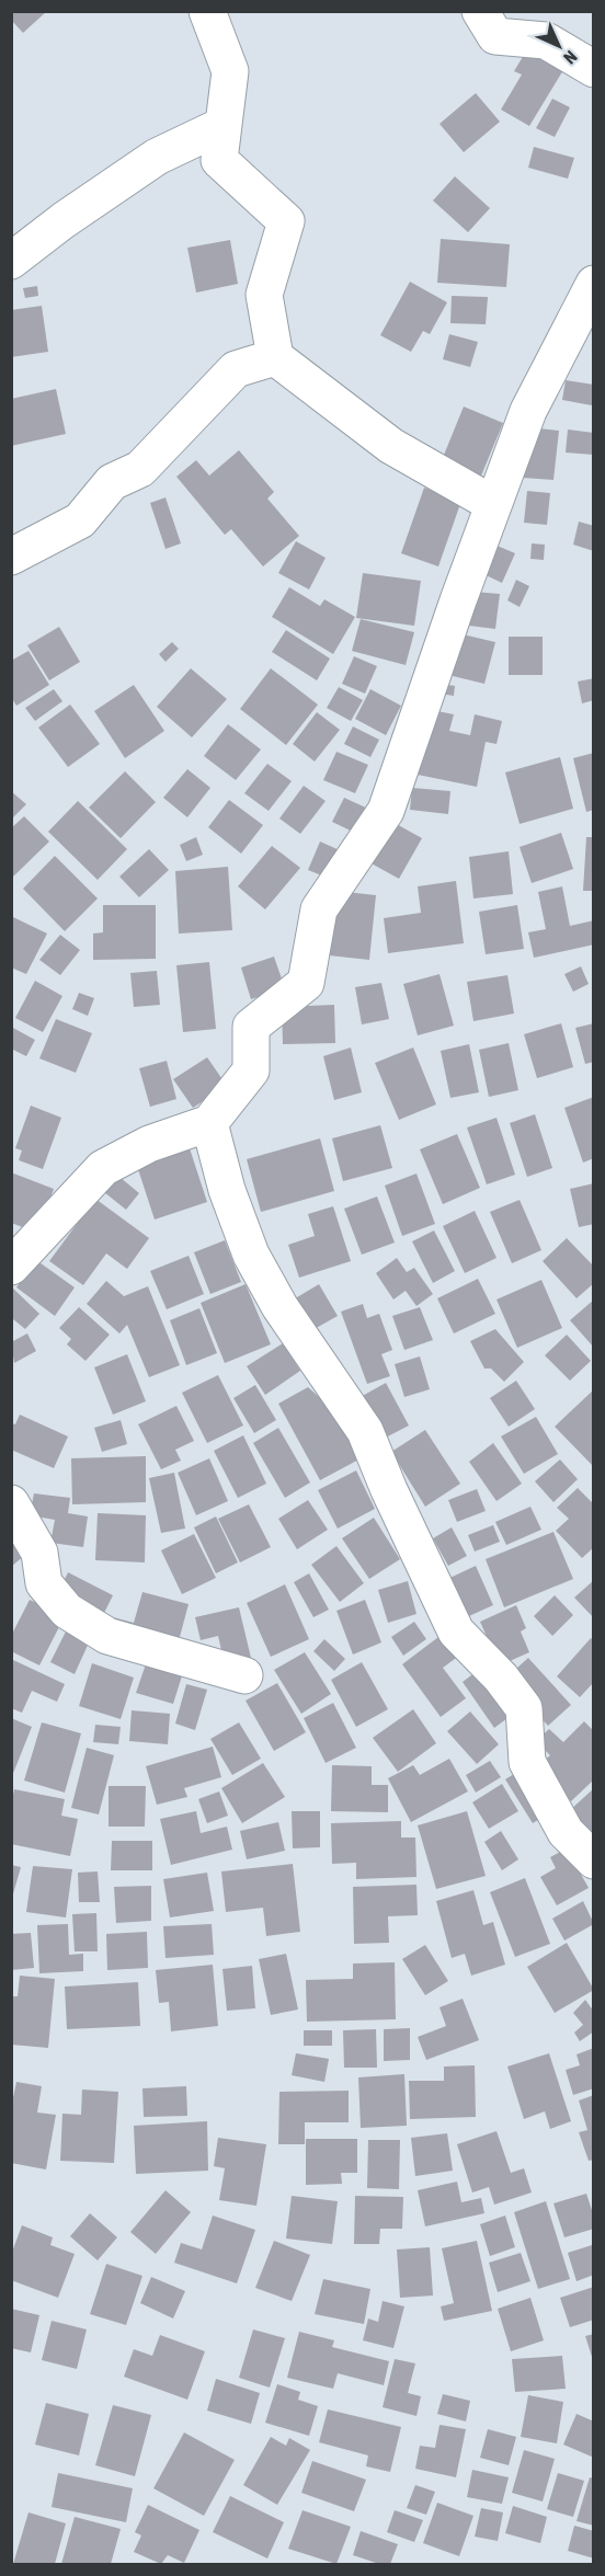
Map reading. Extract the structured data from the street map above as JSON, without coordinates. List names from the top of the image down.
{
  "north": "bottom right"
}
